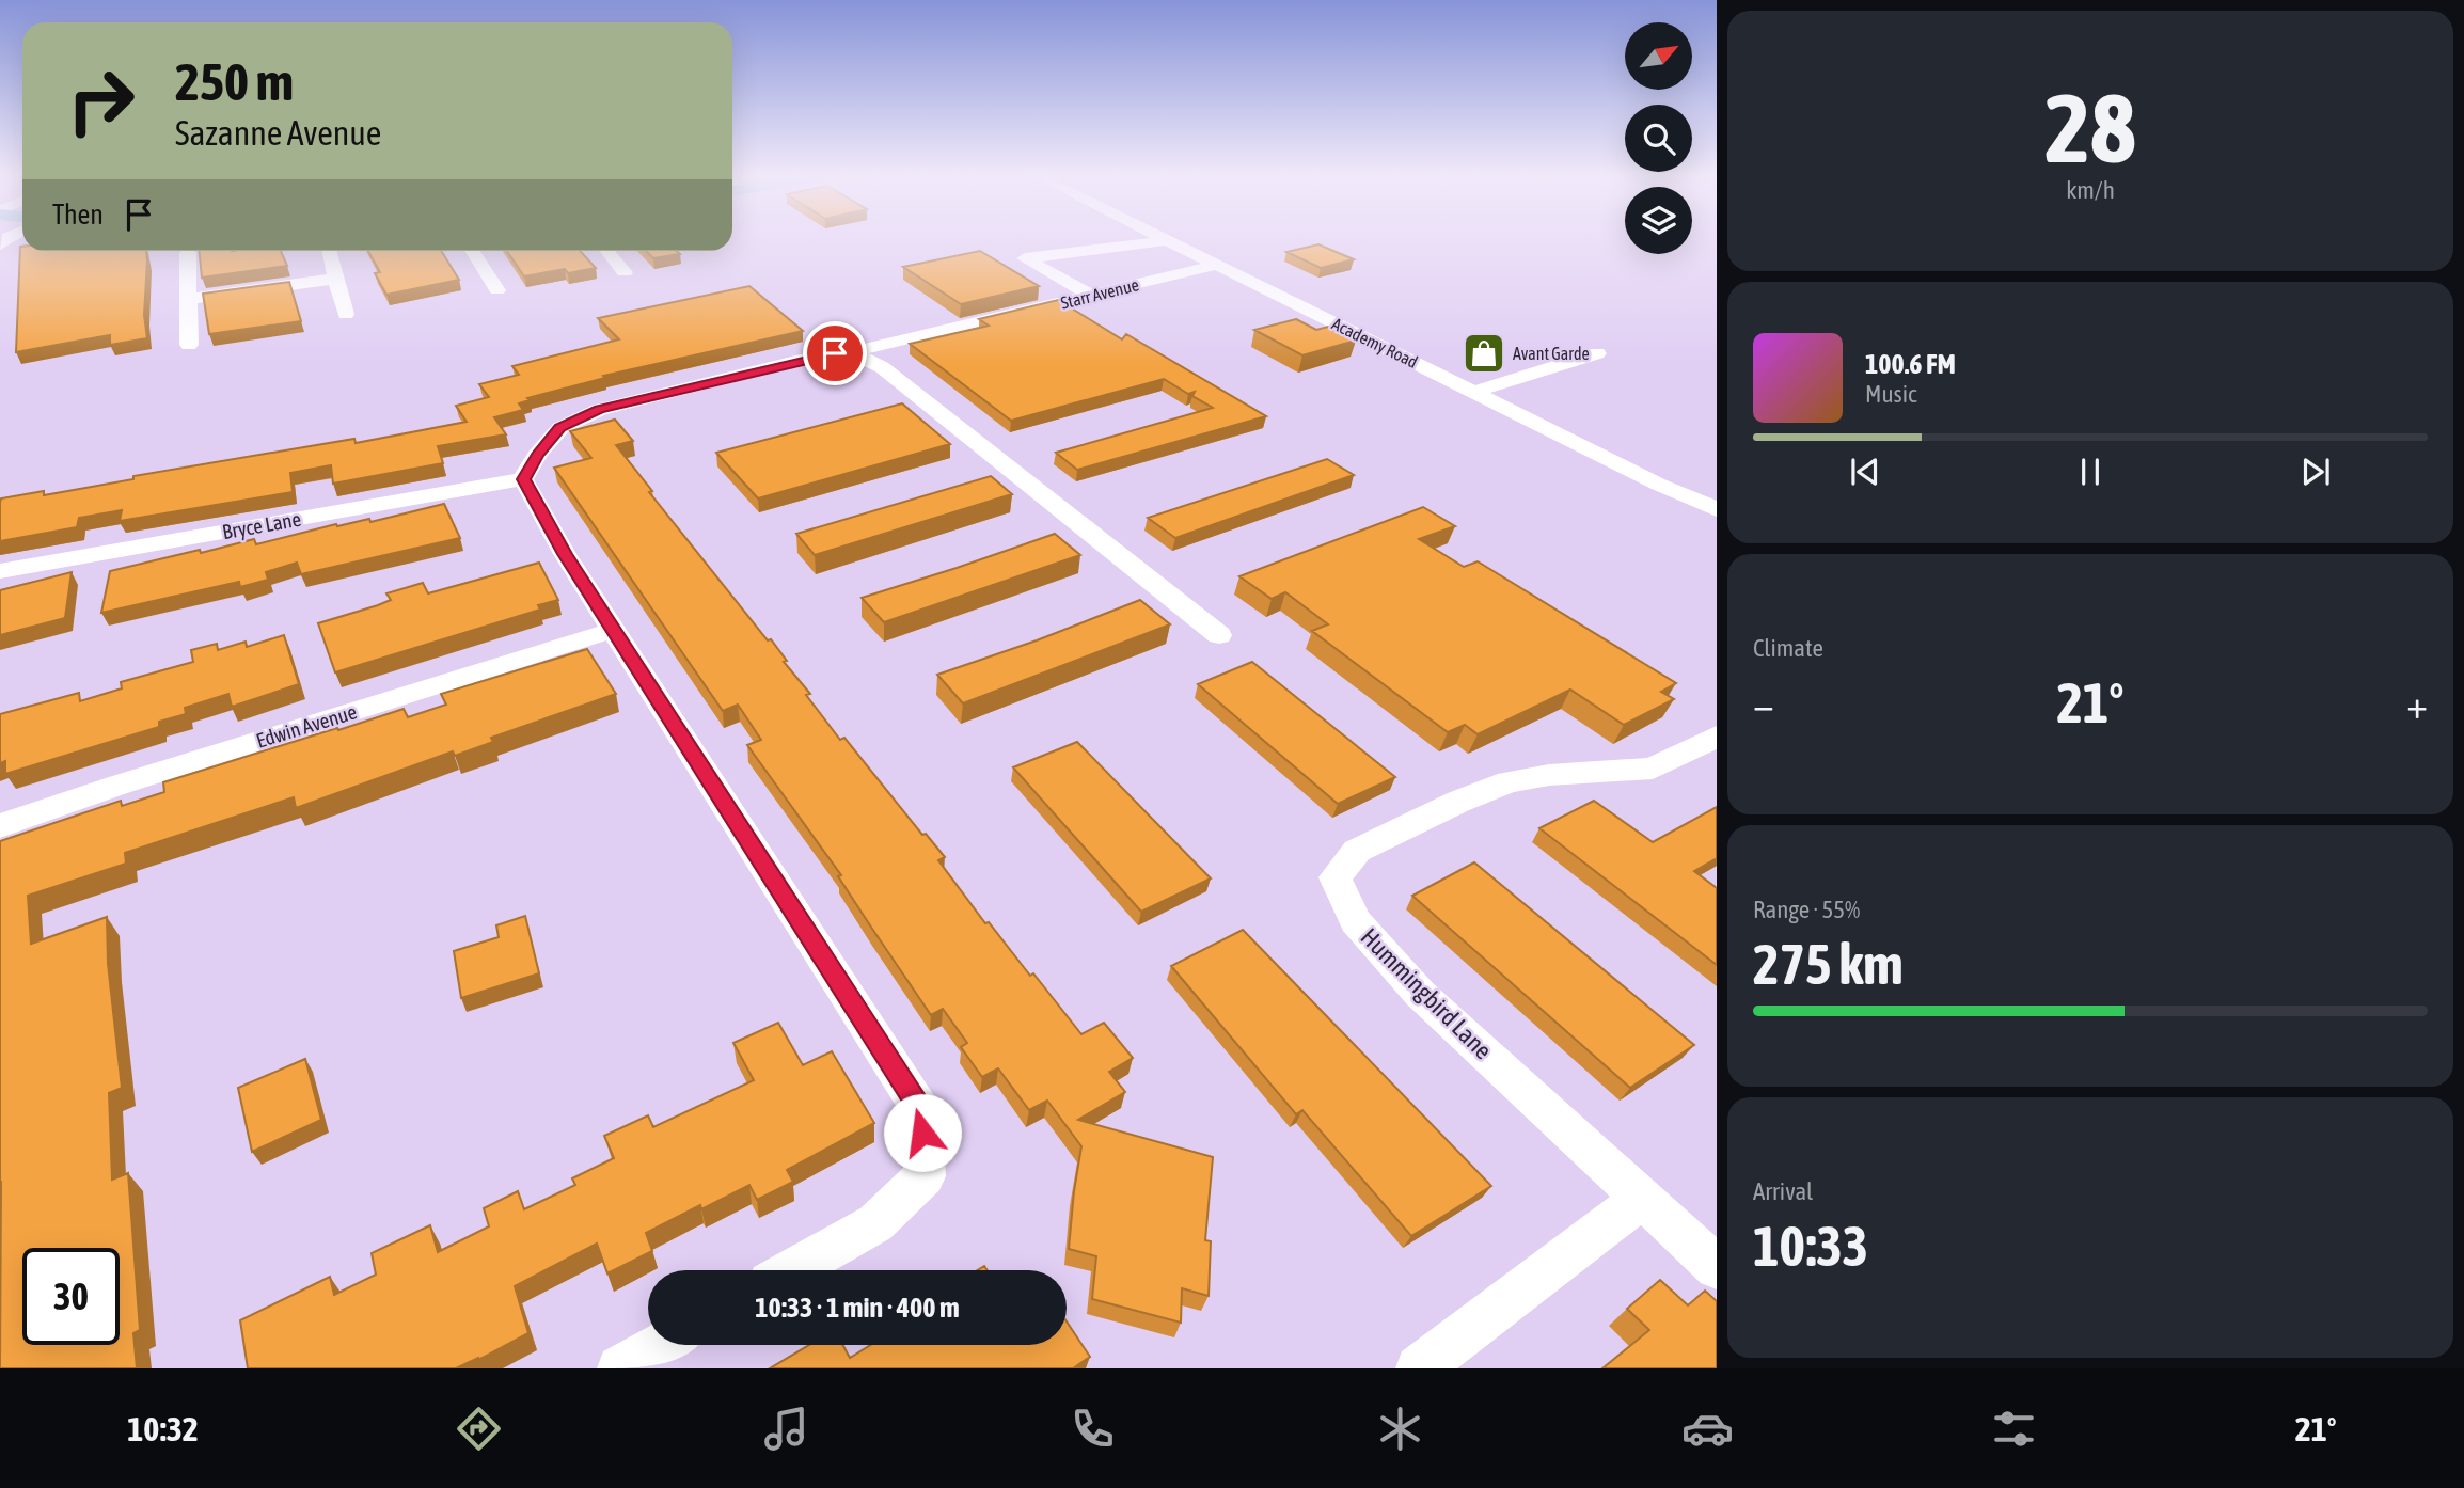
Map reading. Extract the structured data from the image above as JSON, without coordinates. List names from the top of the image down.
{
  "streets": {
    "street": [
      "Starr Avenue",
      "Academy Road",
      "Bryce Lane",
      "Edwin Avenue",
      "Hummingbird Lane"
    ]
  },
  "crossings": [
    ["Starr Avenue", "Academy Road"],
    ["Starr Avenue", "Bryce Lane"]
  ],
  "places": {
    "shop": ["Avant Garde"]
  },
  "north": "top right",
  "page": {
    "tile": [
      ["28", "km/h"],
      "Climate",
      ["Range · 55%", "275 km"],
      ["Arrival", "10:33"]
    ],
    "turn": ["250 m", "Sazanne Avenue"],
    "then": "Then",
    "song": ["100.6 FM", "Music"],
    "heat": ["−", "21°", "+"],
    "limit": "30",
    "trip": "10:33 · 1 min · 400 m",
    "tabs": ["10:32", "21°"]
  }
}
